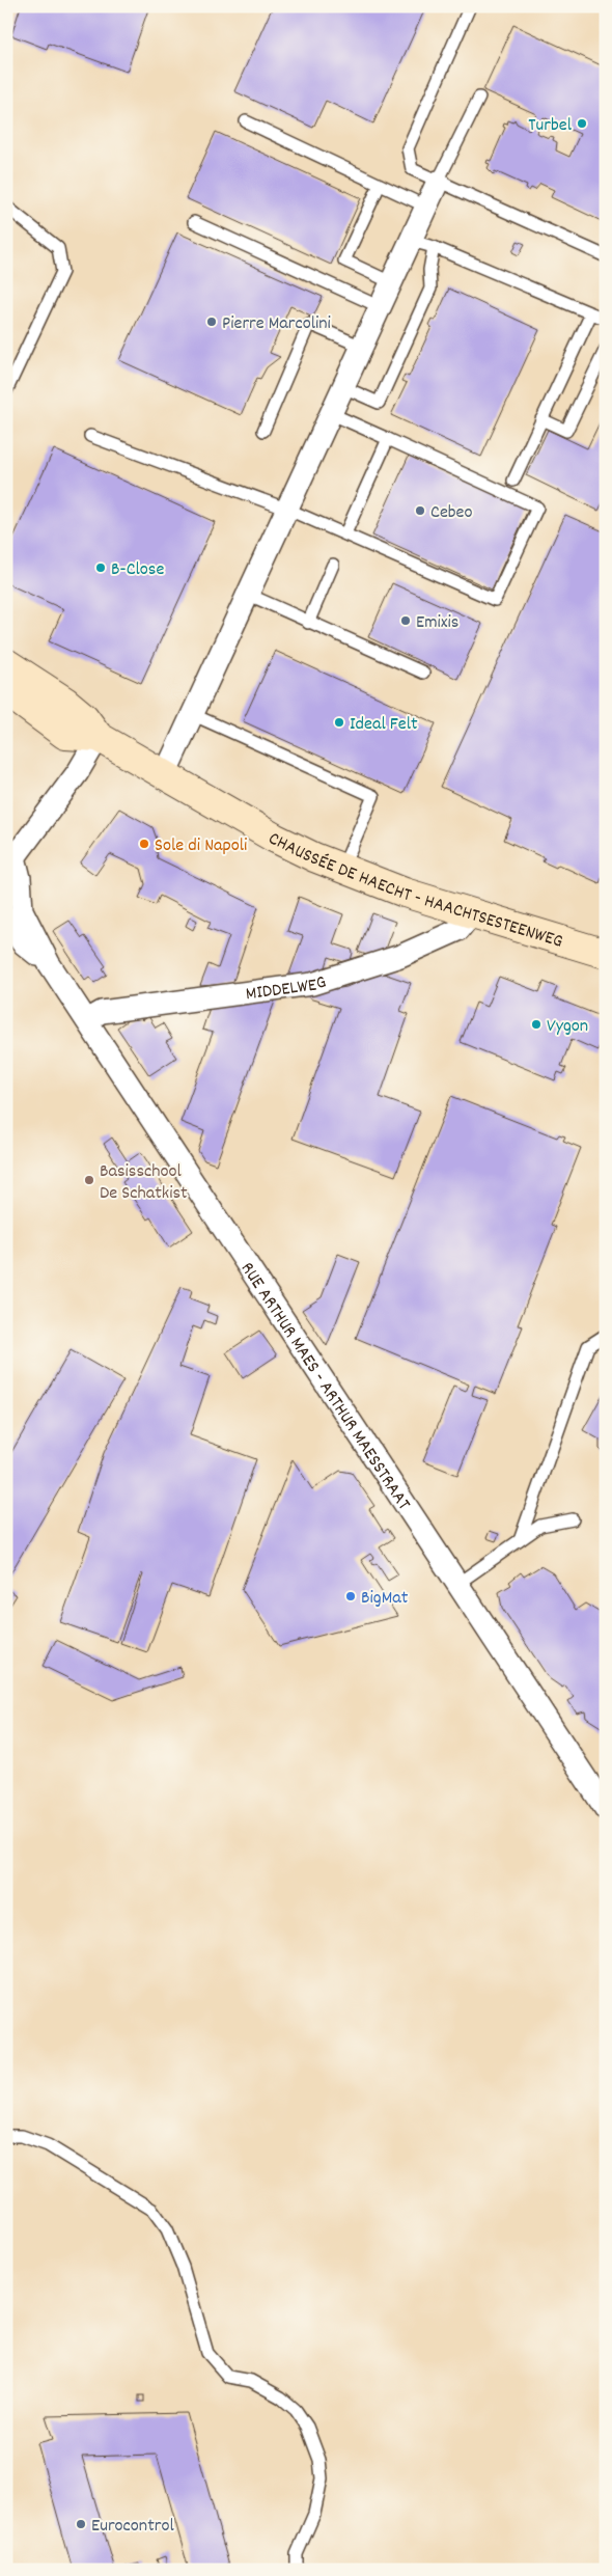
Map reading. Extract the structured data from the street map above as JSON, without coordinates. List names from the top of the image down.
{
  "streets": {
    "main road": ["CHAUSSÉE DE HAECHT - HAACHTSESTEENWEG"],
    "street": ["MIDDELWEG", "RUE ARTHUR MAES - ARTHUR MAESSTRAAT"]
  },
  "crossings": [
    ["CHAUSSÉE DE HAECHT - HAACHTSESTEENWEG", "MIDDELWEG"],
    ["CHAUSSÉE DE HAECHT - HAACHTSESTEENWEG", "RUE ARTHUR MAES - ARTHUR MAESSTRAAT"],
    ["MIDDELWEG", "RUE ARTHUR MAES - ARTHUR MAESSTRAAT"]
  ],
  "places": [
    "Turbel",
    "Pierre Marcolini",
    "Cebeo",
    "B-Close",
    "Emixis",
    "Ideal Felt",
    "Sole di Napoli",
    "Vygon",
    "Basisschool De Schatkist",
    "BigMat",
    "Eurocontrol"
  ]
}
